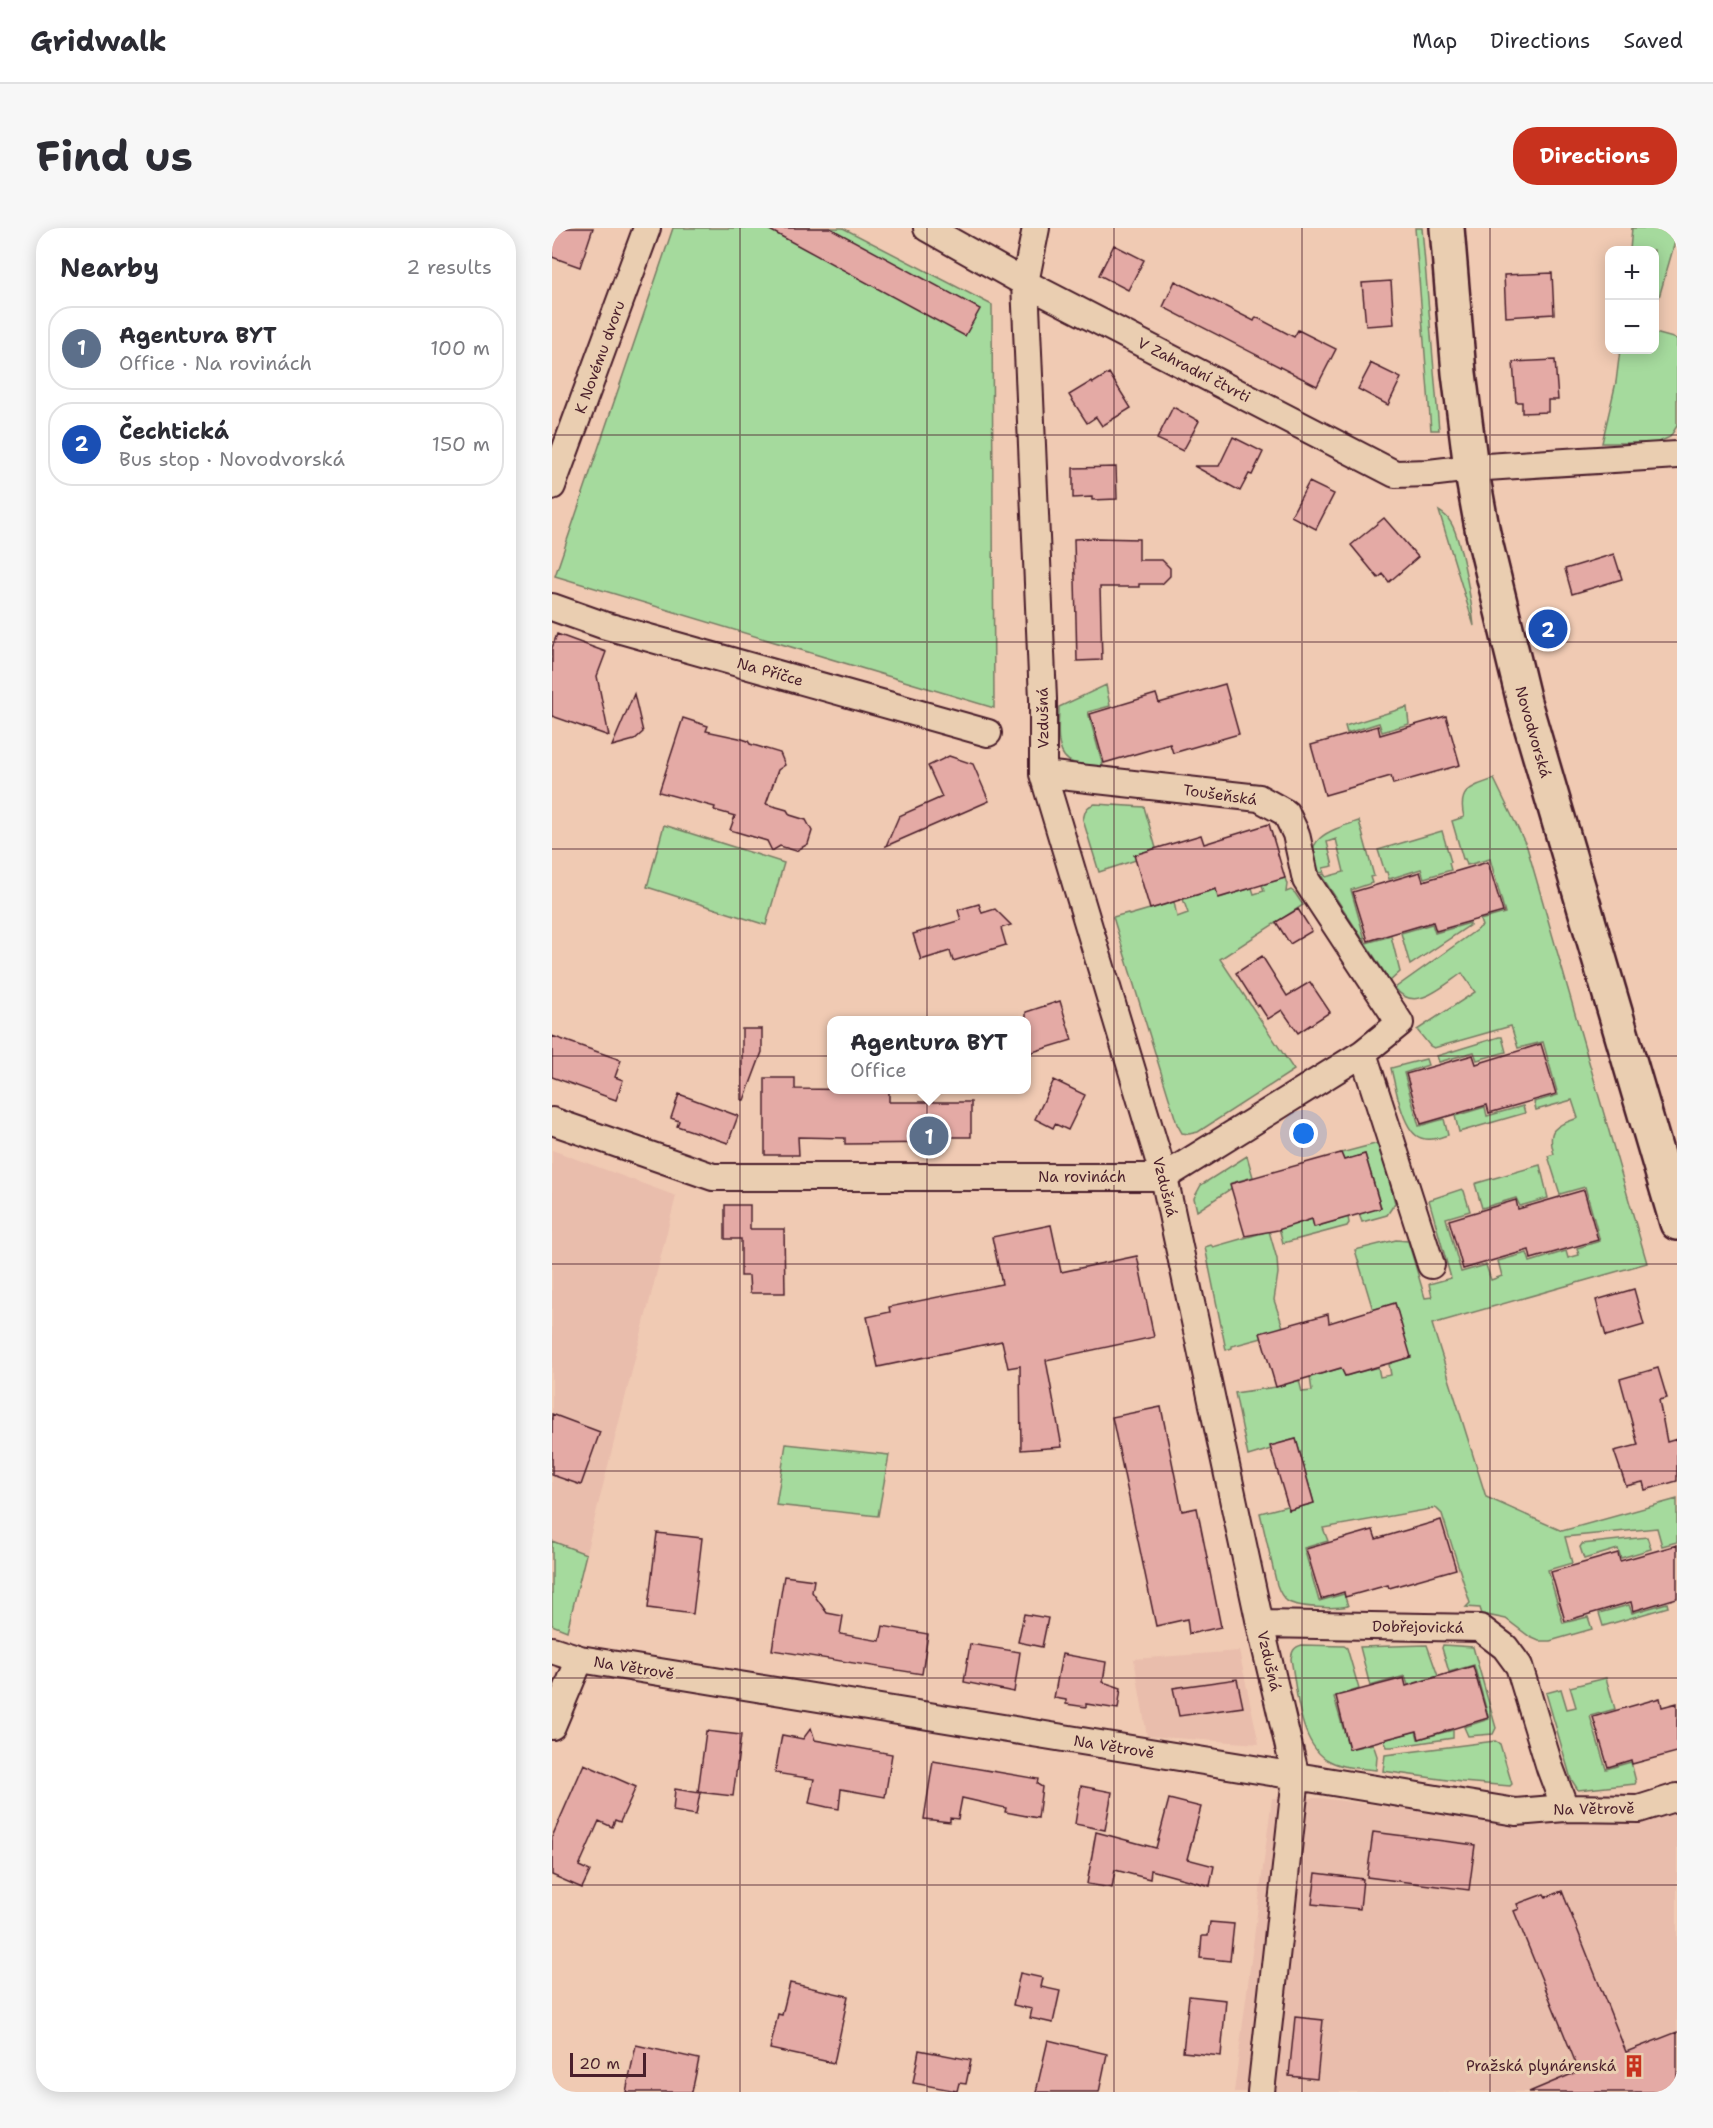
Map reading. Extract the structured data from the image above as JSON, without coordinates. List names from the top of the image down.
{
  "streets": {
    "main road": ["Novodvorská"],
    "street": [
      "K Novému dvoru",
      "V Zahradní čtvrti",
      "Na Příčce",
      "Vzdušná",
      "Toušeňská",
      "Na rovinách",
      "Dobřejovická",
      "Na Větrově"
    ]
  },
  "crossings": [
    ["V Zahradní čtvrti", "Vzdušná"],
    ["V Zahradní čtvrti", "Novodvorská"],
    ["Vzdušná", "Toušeňská"],
    ["Vzdušná", "Na rovinách"],
    ["Vzdušná", "Dobřejovická"],
    ["Vzdušná", "Na Větrově"],
    ["Dobřejovická", "Na Větrově"]
  ],
  "places": {
    "building": ["Pražská plynárenská"]
  },
  "scale_bar": "20 m",
  "page": {
    "header": "Gridwalk",
    "nav": ["Map", "Directions", "Saved"],
    "buttons": "Directions",
    "title": "Find us",
    "heading": ["Nearby", "2 results"],
    "map_buttons": ["+", "−"],
    "list": [
      {
        "mark": "1",
        "name": "Agentura BYT",
        "note": "Office · Na rovinách",
        "value": "100 m"
      },
      {
        "mark": "2",
        "name": "Čechtická",
        "note": "Bus stop · Novodvorská",
        "value": "150 m"
      }
    ],
    "pins": ["2", "1"],
    "popup": ["Agentura BYT", "Office"],
    "scale": "20 m"
  }
}
